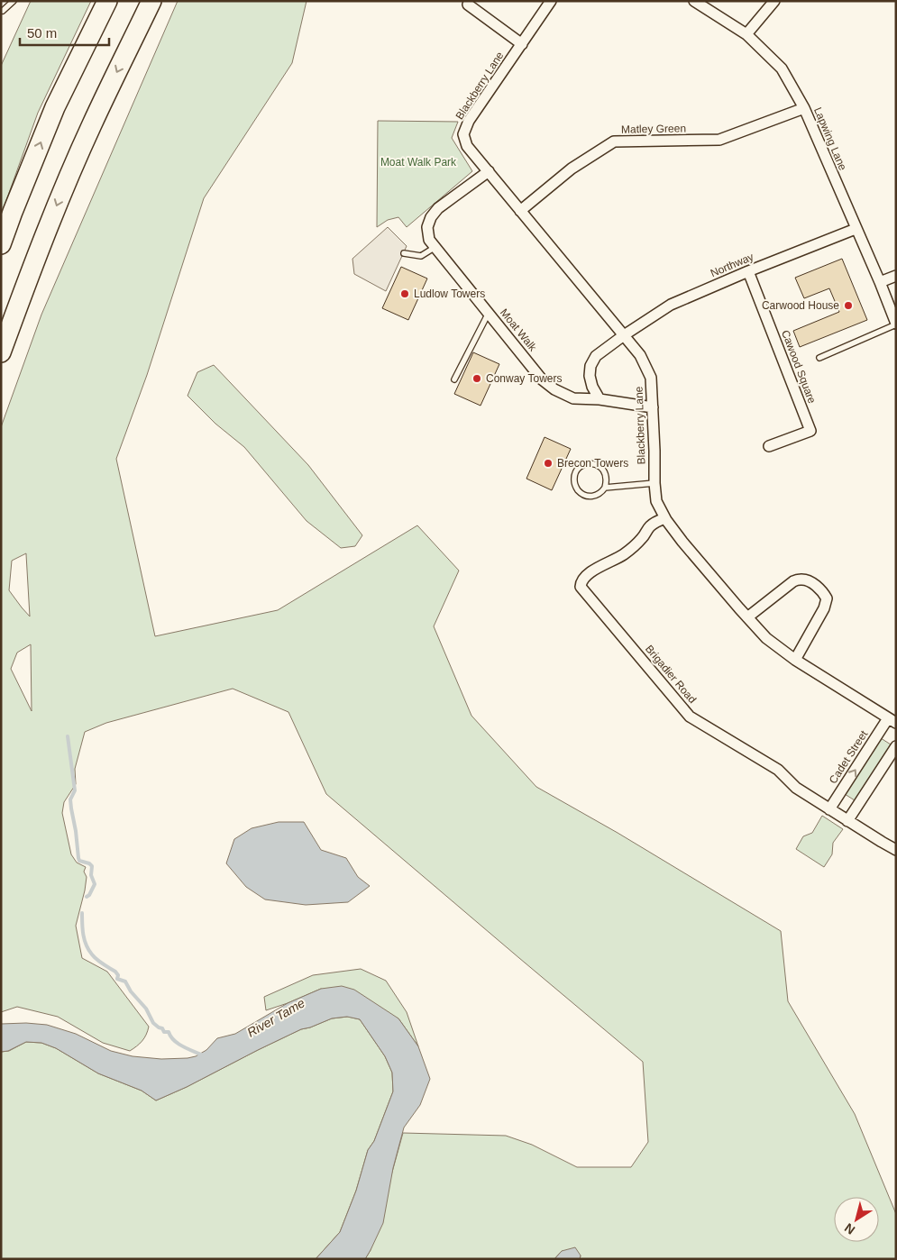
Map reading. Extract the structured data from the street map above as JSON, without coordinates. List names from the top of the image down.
{
  "streets": {
    "street": [
      "Blackberry Lane",
      "Matley Green",
      "Lapwing Lane",
      "Northway",
      "Moat Walk",
      "Cawood Square",
      "Brigadier Road",
      "Cadet Street"
    ]
  },
  "crossings": [
    ["Blackberry Lane", "Matley Green"],
    ["Blackberry Lane", "Northway"],
    ["Blackberry Lane", "Moat Walk"],
    ["Blackberry Lane", "Brigadier Road"],
    ["Blackberry Lane", "Cadet Street"],
    ["Matley Green", "Lapwing Lane"],
    ["Lapwing Lane", "Northway"],
    ["Northway", "Moat Walk"],
    ["Northway", "Cawood Square"],
    ["Brigadier Road", "Cadet Street"]
  ],
  "water": ["River Tame"],
  "parks": ["Moat Walk Park"],
  "places": [
    "Ludlow Towers",
    "Carwood House",
    "Conway Towers",
    "Brecon Towers"
  ],
  "scale_bar": "50 m",
  "north": "bottom left"
}
